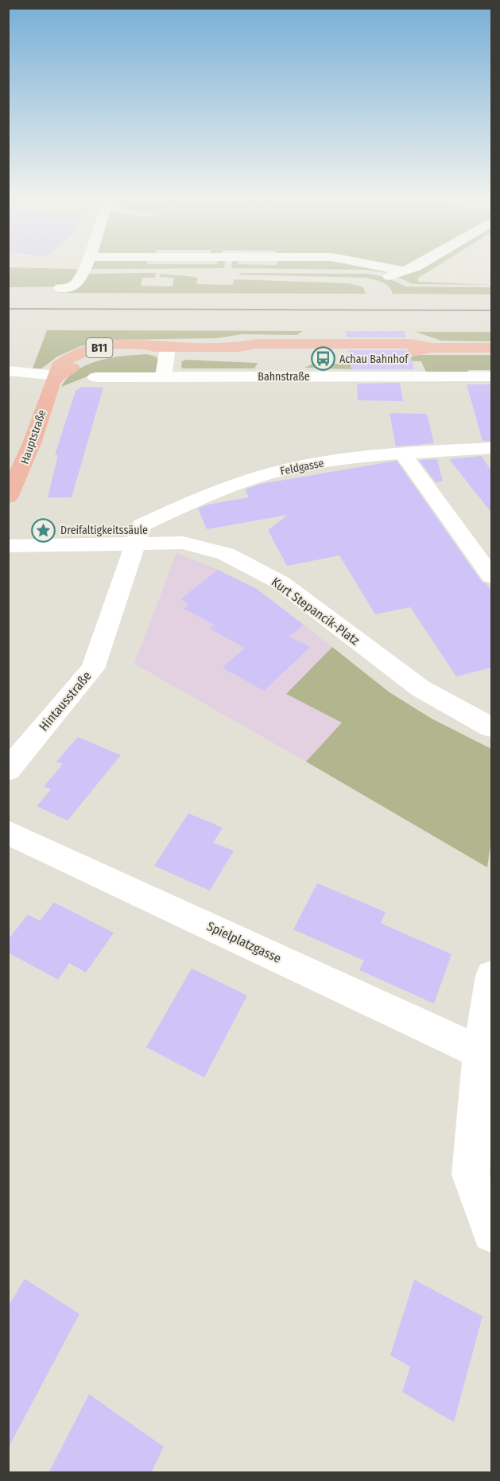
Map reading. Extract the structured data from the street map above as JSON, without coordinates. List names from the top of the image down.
{
  "streets": {
    "main road": ["B11", "Hauptstraße"],
    "street": [
      "Bahnstraße",
      "Feldgasse",
      "Kurt Stepancik-Platz",
      "Hintausstraße",
      "Spielplatzgasse"
    ]
  },
  "crossings": [
    ["B11", "Hauptstraße"],
    ["Feldgasse", "Kurt Stepancik-Platz"],
    ["Feldgasse", "Hintausstraße"],
    ["Kurt Stepancik-Platz", "Hintausstraße"]
  ],
  "places": {
    "bus stop": ["Achau Bahnhof"],
    "place": ["Dreifaltigkeitssäule"]
  }
}
